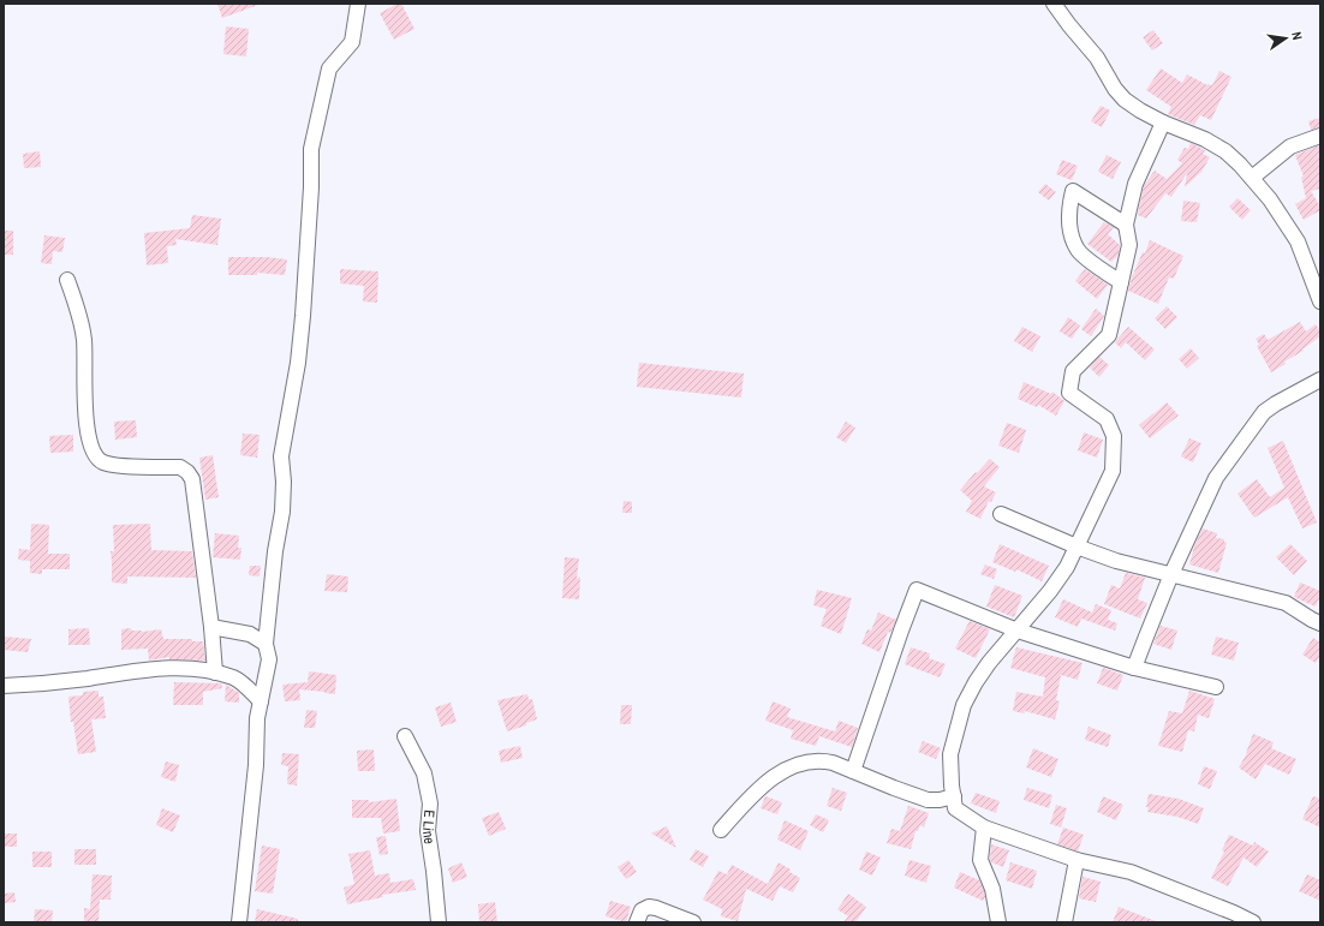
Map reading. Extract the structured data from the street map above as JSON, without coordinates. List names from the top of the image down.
{
  "streets": {
    "street": ["E Line"]
  },
  "north": "right"
}
